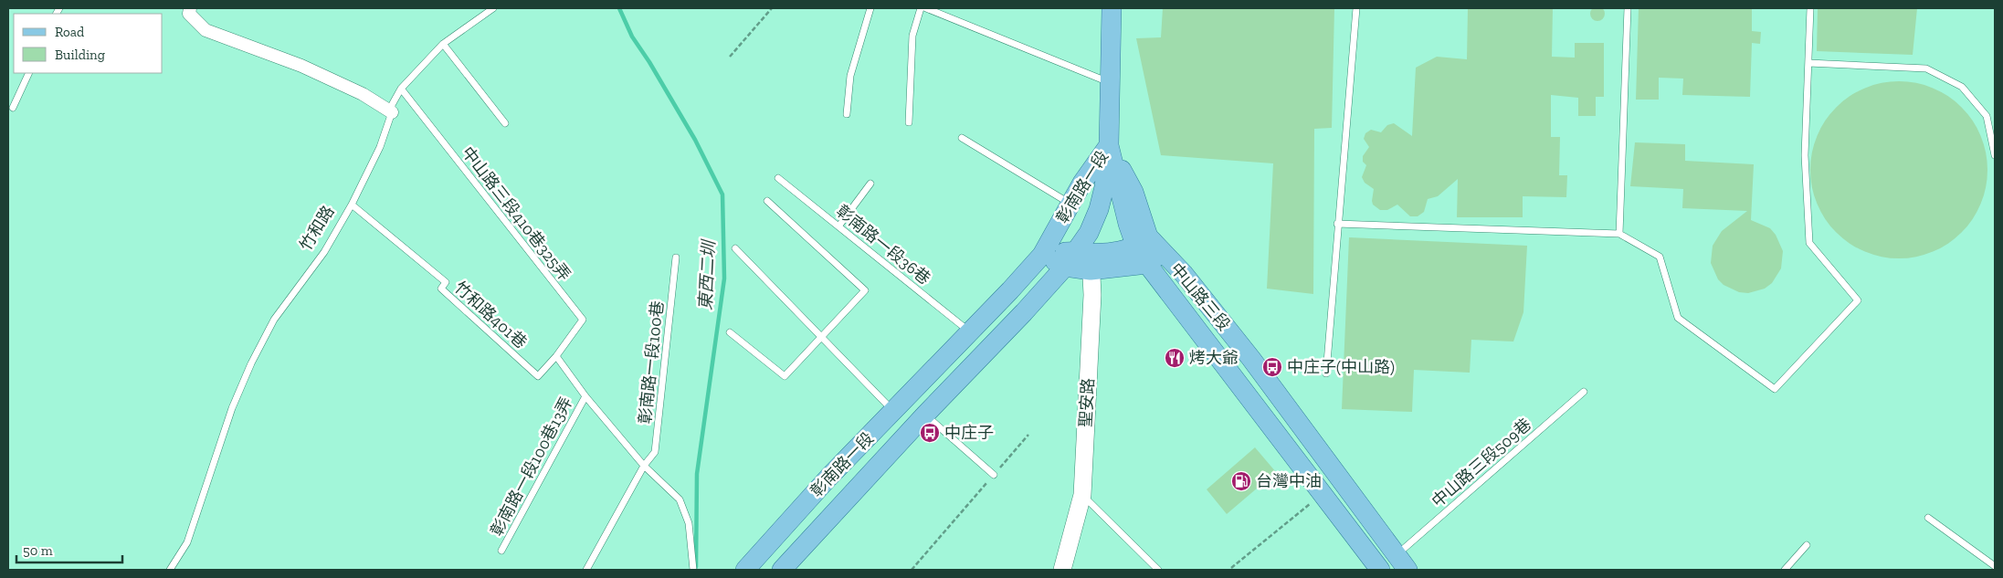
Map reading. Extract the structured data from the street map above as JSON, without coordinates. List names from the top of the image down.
{
  "streets": {
    "main road": ["彰南路一段", "中山路三段"],
    "street": ["聖安路"],
    "lane": [
      "中山路三段410巷325弄",
      "竹和路",
      "彰南路一段36巷",
      "竹和路401巷",
      "彰南路一段100巷",
      "中山路三段509巷",
      "彰南路一段100巷13弄"
    ]
  },
  "crossings": [
    ["彰南路一段", "彰南路一段36巷"],
    ["彰南路一段", "中山路三段"],
    ["彰南路一段", "聖安路"],
    ["中山路三段410巷325弄", "竹和路"],
    ["中山路三段410巷325弄", "竹和路401巷"],
    ["中山路三段410巷325弄", "彰南路一段100巷"],
    ["竹和路", "竹和路401巷"],
    ["中山路三段", "中山路三段509巷"],
    ["竹和路401巷", "彰南路一段100巷"],
    ["彰南路一段100巷", "彰南路一段100巷13弄"]
  ],
  "water": ["東西二圳"],
  "places": {
    "restaurant": ["烤大爺"],
    "bus stop": ["中庄子(中山路)", "中庄子"],
    "fuel station": ["台灣中油"]
  },
  "legend": ["Road", "Building"],
  "scale_bar": "50 m"
}
